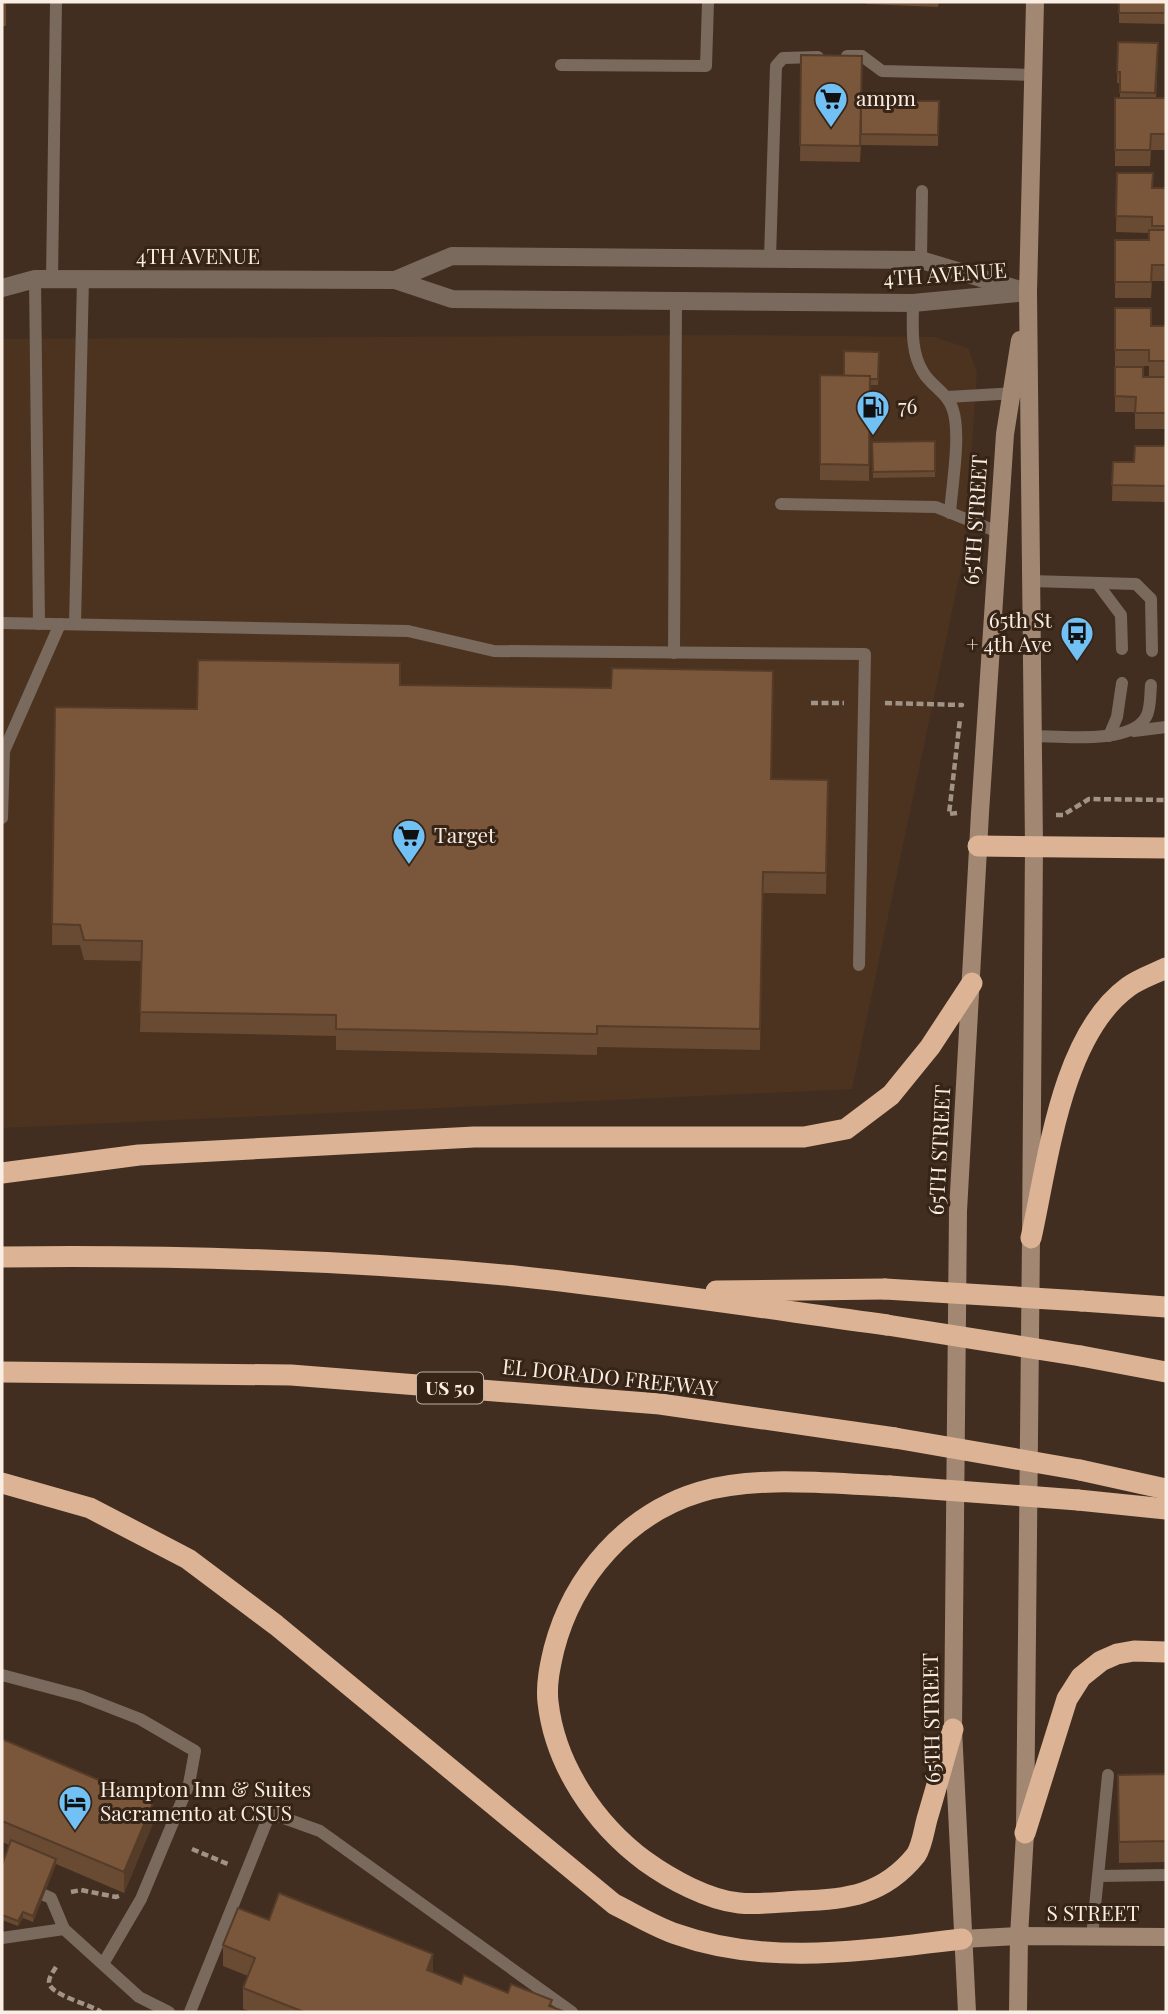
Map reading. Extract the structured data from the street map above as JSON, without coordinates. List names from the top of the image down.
{
  "streets": {
    "highway": ["EL DORADO FREEWAY", "US 50"],
    "main road": ["65TH STREET", "S STREET"],
    "street": ["4TH AVENUE"]
  },
  "crossings": [
    ["4TH AVENUE", "65TH STREET"],
    ["65TH STREET", "S STREET"]
  ],
  "places": {
    "supermarket": ["ampm", "Target"],
    "fuel station": ["76"],
    "bus stop": ["65th St + 4th Ave"],
    "hotel": ["Hampton Inn & Suites Sacramento at CSUS"]
  }
}
